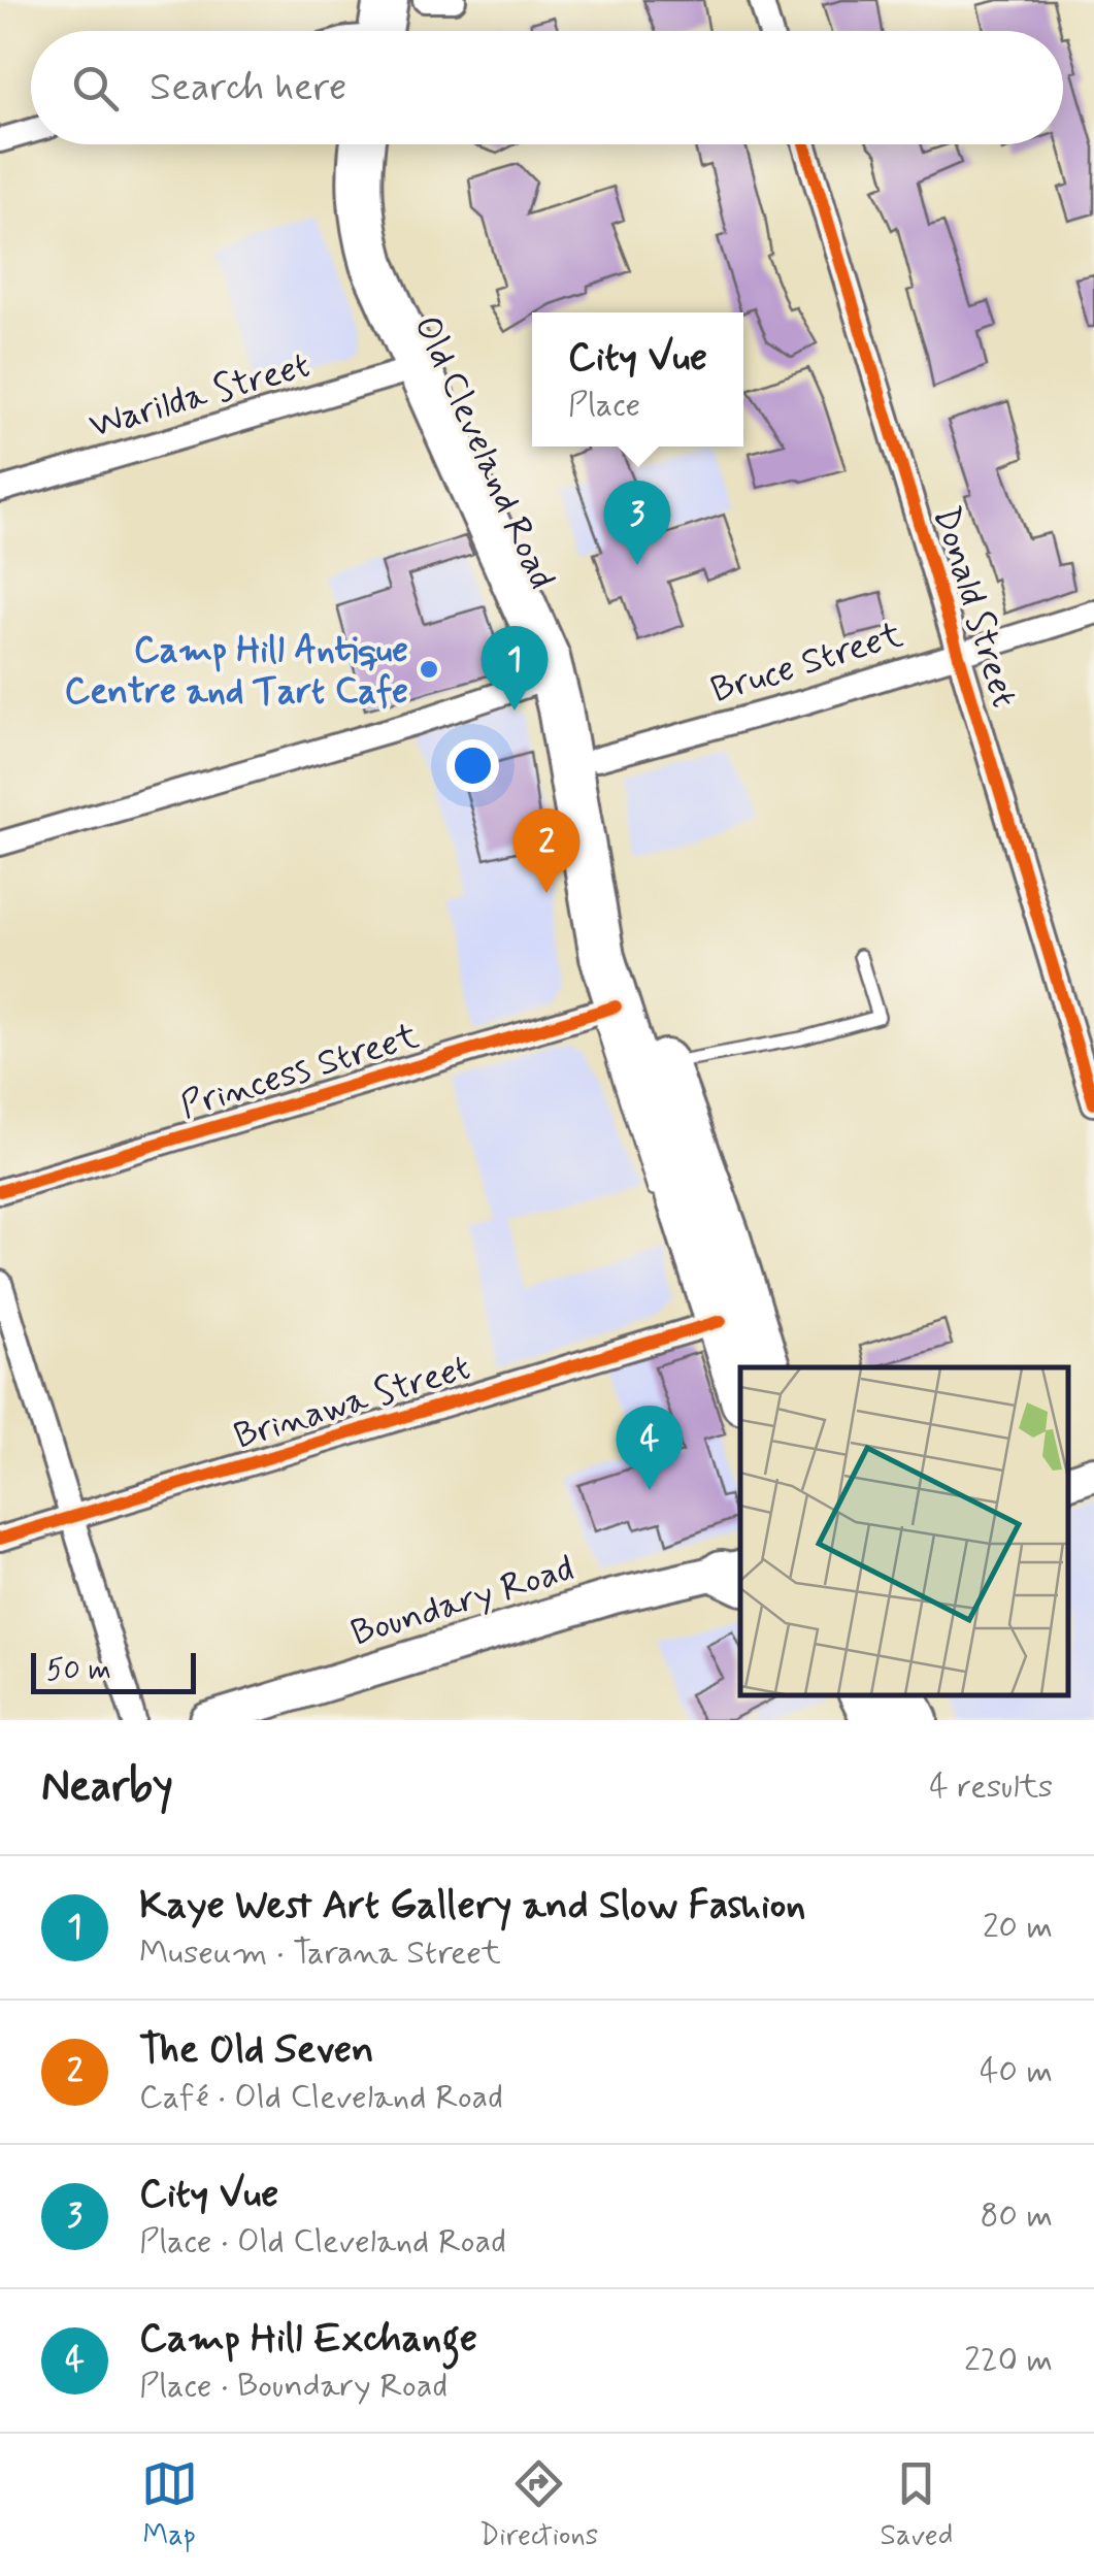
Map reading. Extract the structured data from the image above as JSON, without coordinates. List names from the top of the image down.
{
  "streets": {
    "highway": ["Old Cleveland Road"],
    "main road": ["Boundary Road"],
    "street": [
      "Warilda Street",
      "Donald Street",
      "Bruce Street",
      "Princess Street",
      "Brinawa Street"
    ]
  },
  "crossings": [
    ["Warilda Street", "Old Cleveland Road"],
    ["Old Cleveland Road", "Bruce Street"],
    ["Old Cleveland Road", "Princess Street"],
    ["Old Cleveland Road", "Brinawa Street"],
    ["Donald Street", "Bruce Street"]
  ],
  "places": ["Camp Hill Antique Centre and Tart Cafe"],
  "scale_bar": "50 m",
  "page": {
    "search": "Search here",
    "popup": ["City Vue", "Place"],
    "pins": [
      "3",
      "1",
      "2",
      "4"
    ],
    "scale": "50 m",
    "heading": ["Nearby", "4 results"],
    "list": [
      {
        "mark": "1",
        "name": "Kaye West Art Gallery and Slow Fashion",
        "note": "Museum · Tarana Street",
        "value": "20 m"
      },
      {
        "mark": "2",
        "name": "The Old Seven",
        "note": "Café · Old Cleveland Road",
        "value": "40 m"
      },
      {
        "mark": "3",
        "name": "City Vue",
        "note": "Place · Old Cleveland Road",
        "value": "80 m"
      },
      {
        "mark": "4",
        "name": "Camp Hill Exchange",
        "note": "Place · Boundary Road",
        "value": "220 m"
      }
    ],
    "nav": ["Map", "Directions", "Saved"]
  }
}
